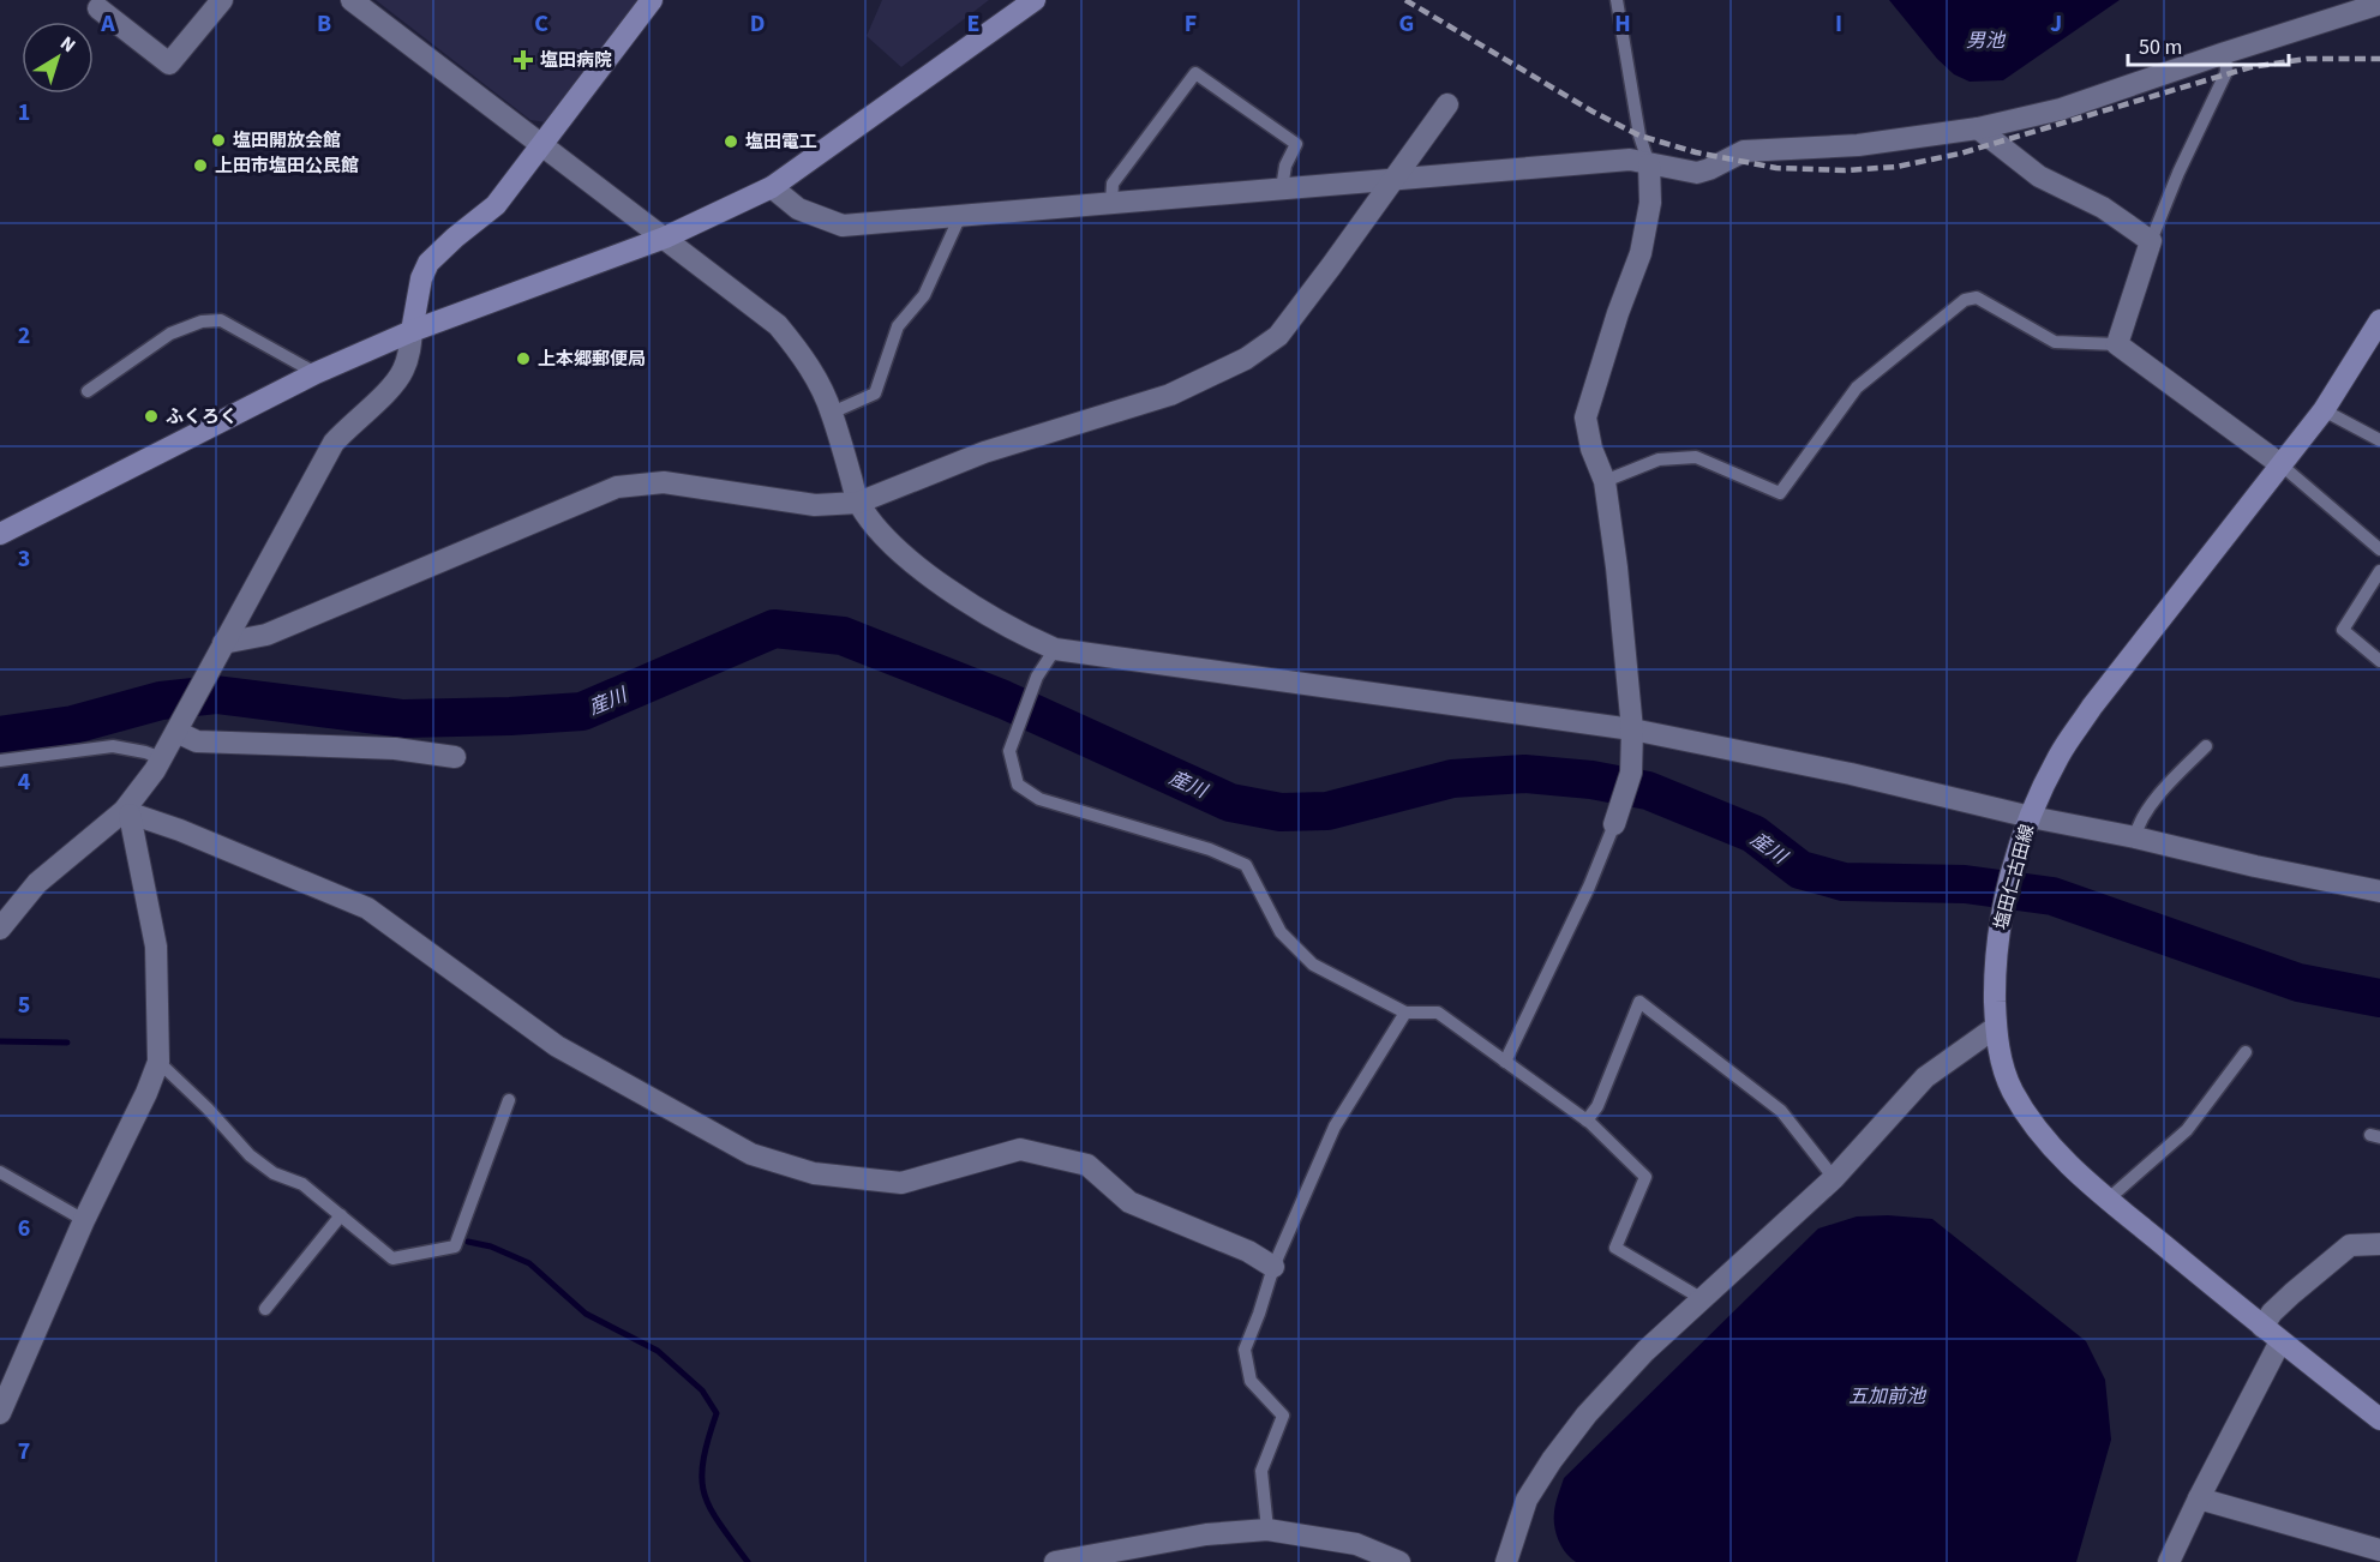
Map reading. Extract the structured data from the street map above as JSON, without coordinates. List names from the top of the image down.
{
  "streets": {
    "street": ["塩田仁古田線"]
  },
  "water": ["男池", "産川", "五加前池"],
  "places": {
    "health": ["塩田病院"],
    "other": [
      "塩田開放会館",
      "塩田電工",
      "上田市塩田公民館",
      "上本郷郵便局",
      "ふくろく"
    ]
  },
  "scale_bar": "50 m",
  "north": "top right",
  "grid": {
    "columns": [
      "A",
      "B",
      "C",
      "D",
      "E",
      "F",
      "G",
      "H",
      "I",
      "J"
    ],
    "rows": [
      "1",
      "2",
      "3",
      "4",
      "5",
      "6",
      "7"
    ]
  }
}
